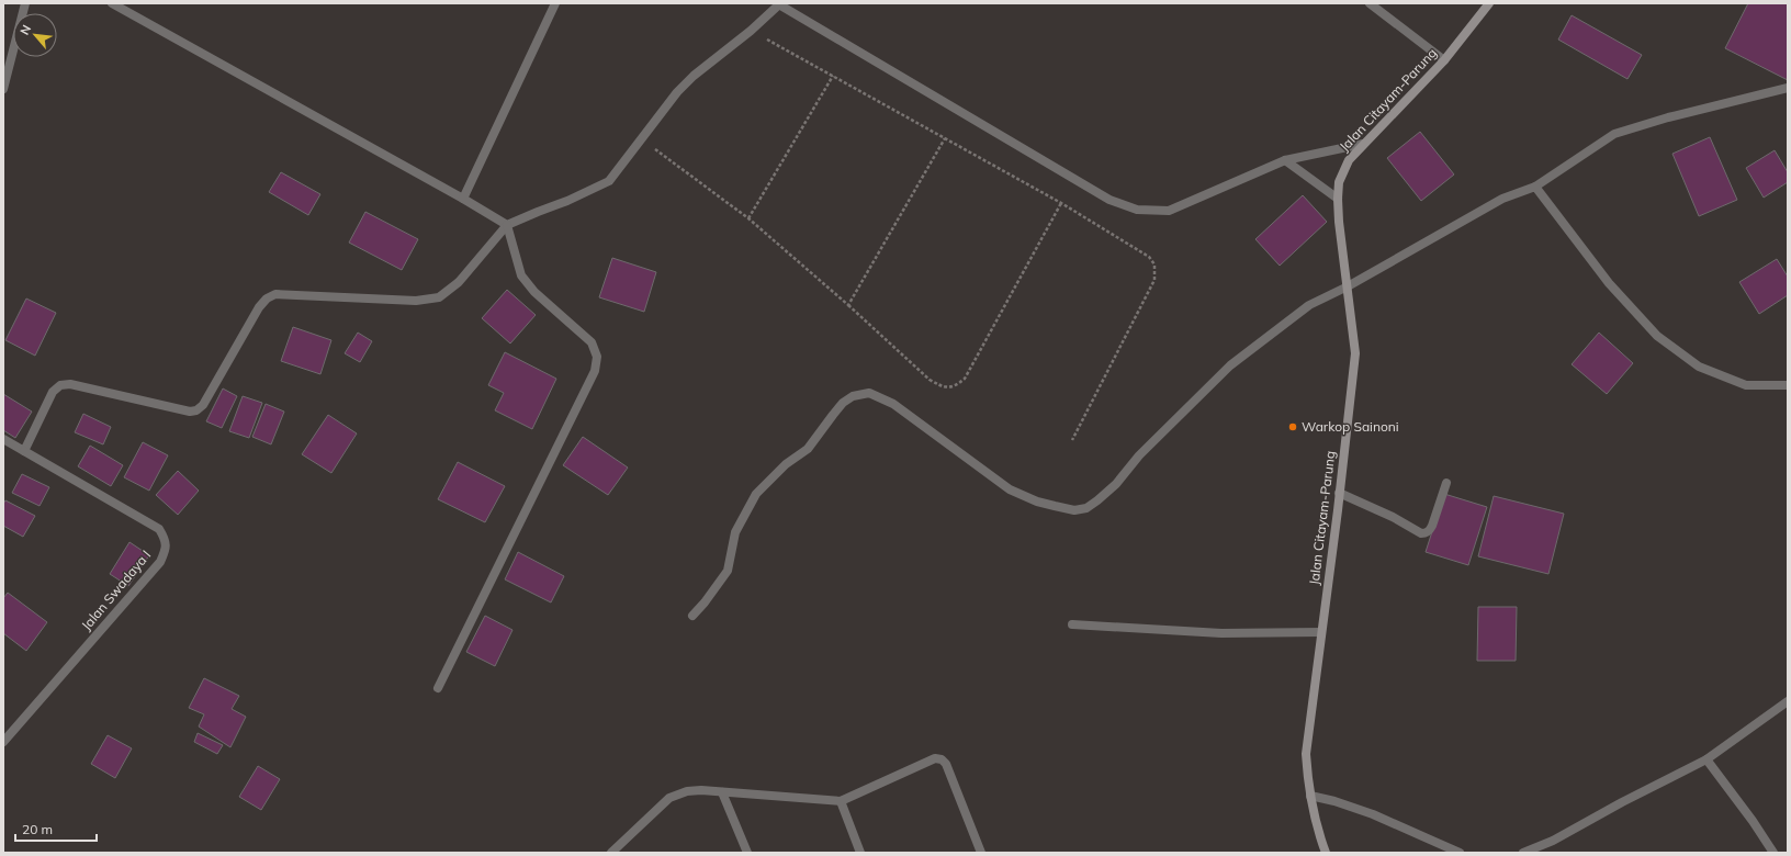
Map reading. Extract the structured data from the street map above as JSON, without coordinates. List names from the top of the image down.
{
  "streets": {
    "street": ["Jalan Citayam-Parung", "Jalan Swadaya I"]
  },
  "places": ["Warkop Sainoni"],
  "scale_bar": "20 m",
  "north": "top left"
}
